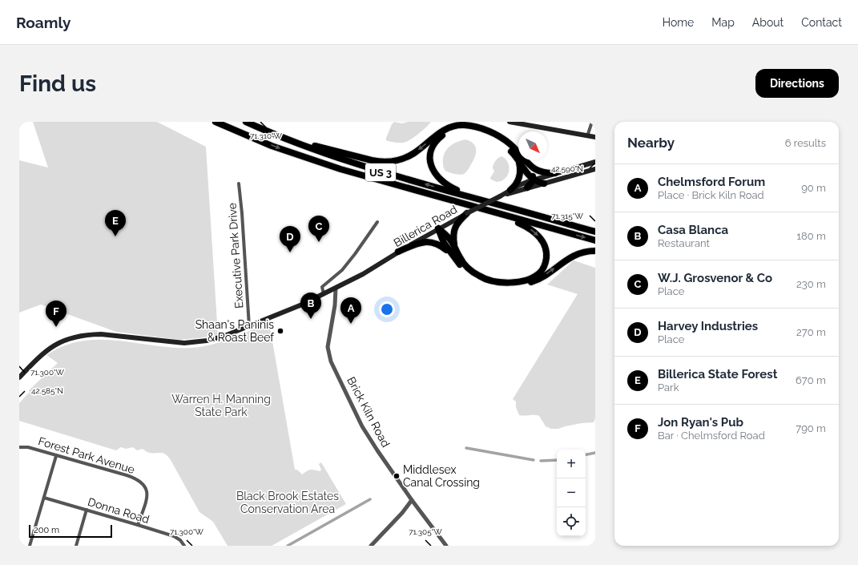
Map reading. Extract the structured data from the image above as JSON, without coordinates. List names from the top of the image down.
{
  "streets": {
    "highway": ["US 3"],
    "main road": ["Billerica Road"],
    "street": [
      "Executive Park Drive",
      "Brick Kiln Road",
      "Forest Park Avenue",
      "Donna Road"
    ]
  },
  "crossings": [
    ["Billerica Road", "Executive Park Drive"],
    ["Billerica Road", "Brick Kiln Road"],
    ["Forest Park Avenue", "Donna Road"]
  ],
  "parks": ["Warren H. Manning State Park", "Black Brook Estates Conservation Area"],
  "places": ["Shaan's Paninis & Roast Beef", "Middlesex Canal Crossing"],
  "scale_bar": "200 m",
  "north": "bottom right",
  "page": {
    "header": "Roamly",
    "nav": [
      "Home",
      "Map",
      "About",
      "Contact"
    ],
    "buttons": "Directions",
    "title": "Find us",
    "heading": ["Nearby", "6 results"],
    "list": [
      {
        "mark": "A",
        "name": "Chelmsford Forum",
        "note": "Place · Brick Kiln Road",
        "value": "90 m"
      },
      {
        "mark": "B",
        "name": "Casa Blanca",
        "note": "Restaurant",
        "value": "180 m"
      },
      {
        "mark": "C",
        "name": "W.J. Grosvenor & Co",
        "note": "Place",
        "value": "230 m"
      },
      {
        "mark": "D",
        "name": "Harvey Industries",
        "note": "Place",
        "value": "270 m"
      },
      {
        "mark": "E",
        "name": "Billerica State Forest",
        "note": "Park",
        "value": "670 m"
      },
      {
        "mark": "F",
        "name": "Jon Ryan's Pub",
        "note": "Bar · Chelmsford Road",
        "value": "790 m"
      }
    ],
    "pins": [
      "E",
      "C",
      "D",
      "B",
      "A",
      "F"
    ],
    "map_buttons": ["+", "−"],
    "scale": "200 m"
  },
  "coordinates": [
    "71.310°W",
    "42.590°N",
    "71.315°W",
    "71.300°W",
    "42.585°N",
    "71.305°W"
  ]
}
